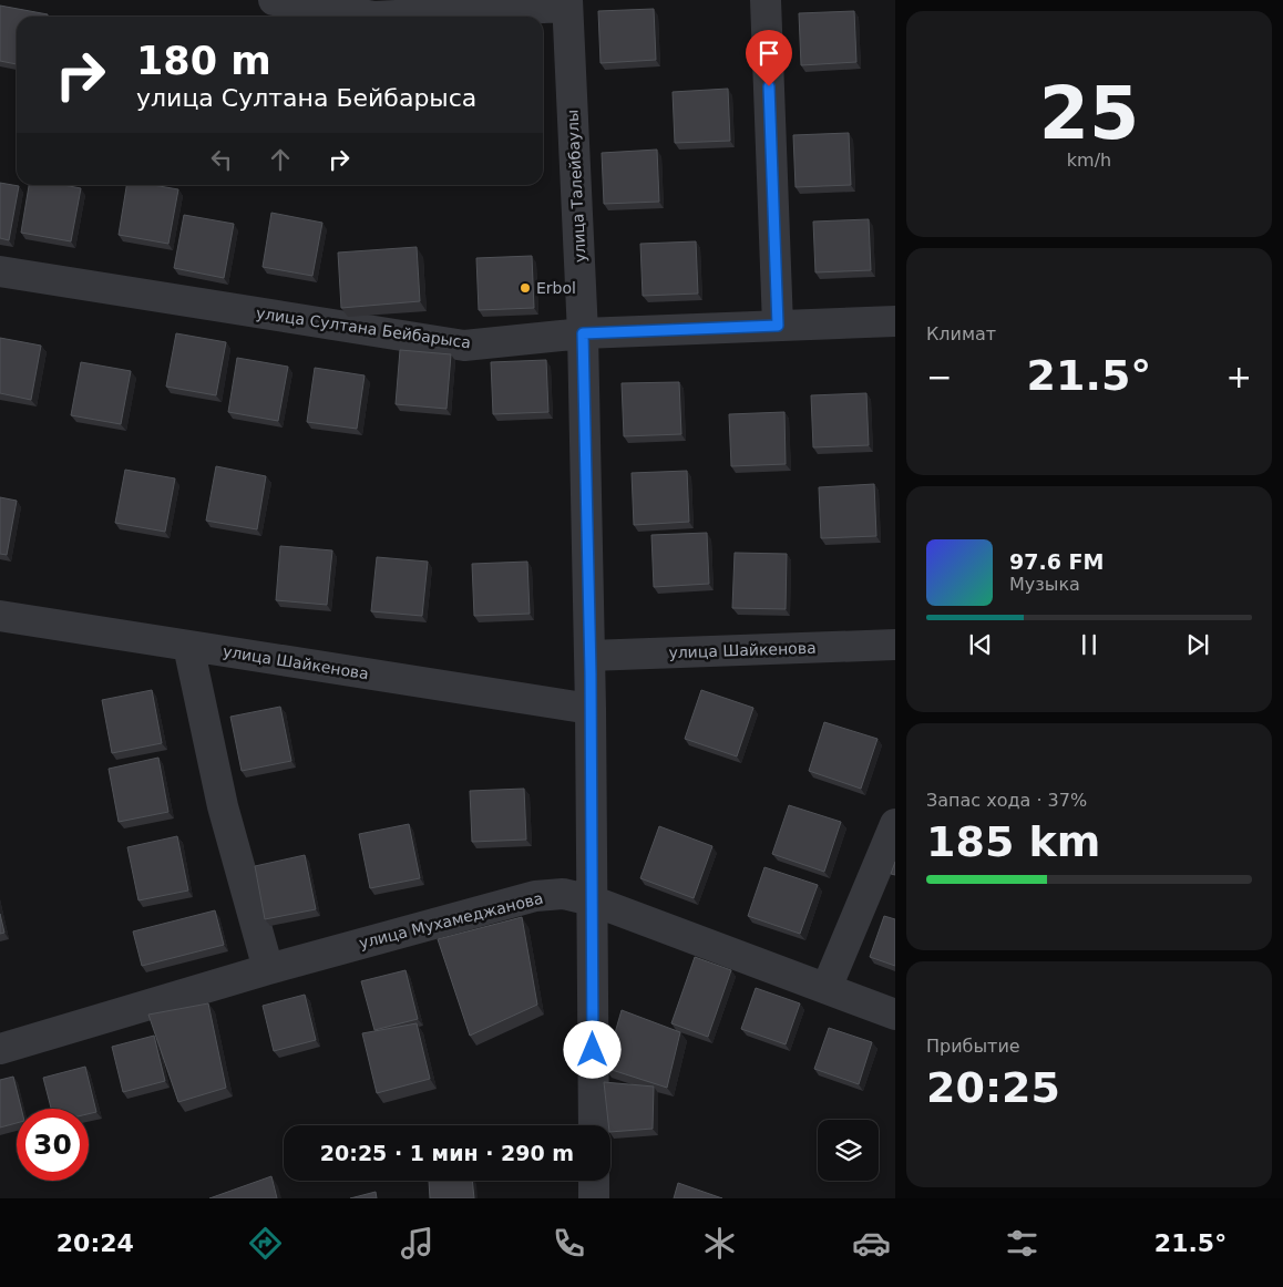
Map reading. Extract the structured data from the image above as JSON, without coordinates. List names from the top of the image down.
{
  "streets": {
    "street": [
      "улица Талейбаулы",
      "улица Султана Бейбарыса",
      "улица Шайкенова",
      "улица Мухамеджанова"
    ]
  },
  "crossings": [
    ["улица Талейбаулы", "улица Султана Бейбарыса"],
    ["улица Талейбаулы", "улица Шайкенова"],
    ["улица Талейбаулы", "улица Мухамеджанова"]
  ],
  "places": ["Erbol"],
  "page": {
    "tile": [
      ["25", "km/h"],
      "Климат",
      ["Запас хода · 37%", "185 km"],
      ["Прибытие", "20:25"]
    ],
    "turn": ["180 m", "улица Султана Бейбарыса"],
    "heat": ["−", "21.5°", "+"],
    "song": ["97.6 FM", "Музыка"],
    "limit": "30",
    "trip": "20:25 · 1 мин · 290 m",
    "tabs": ["20:24", "21.5°"]
  }
}
